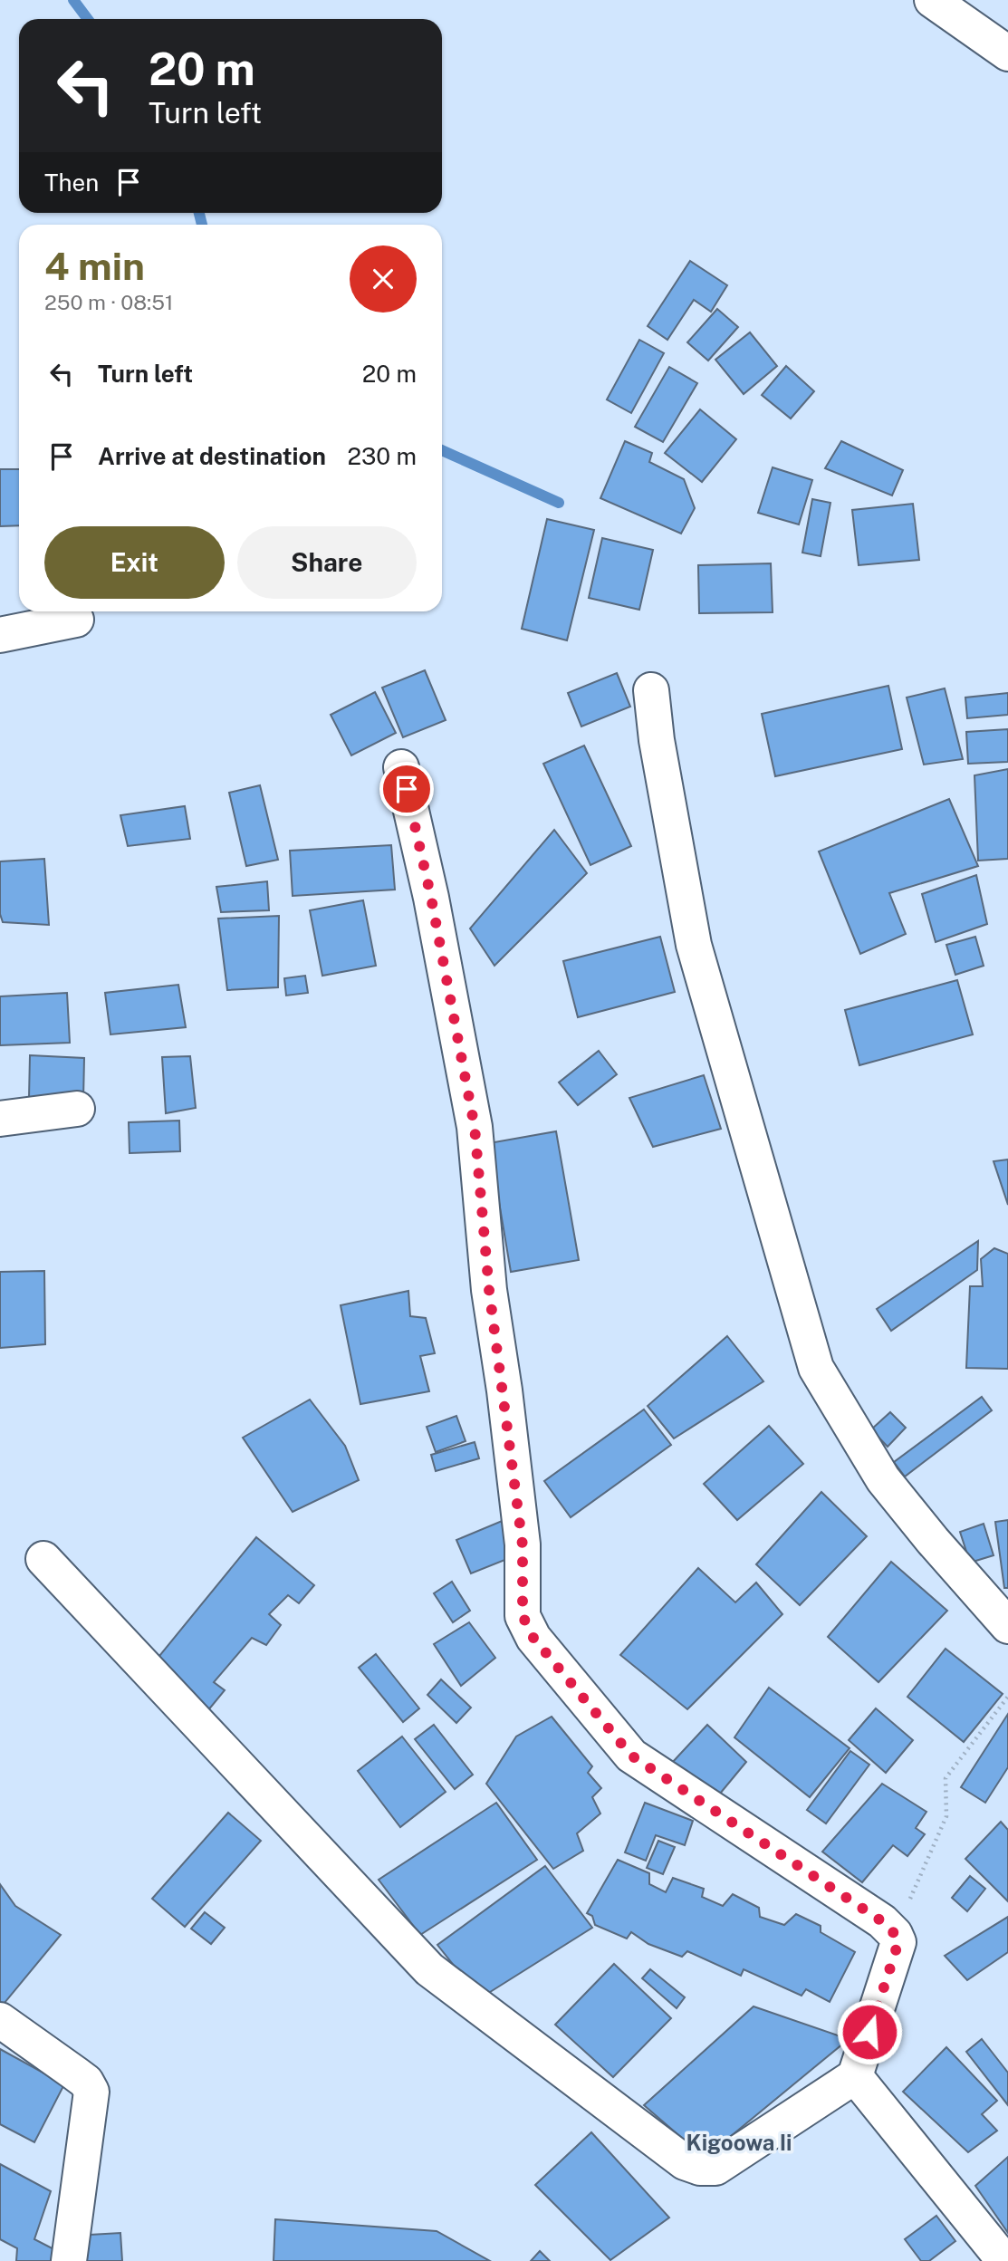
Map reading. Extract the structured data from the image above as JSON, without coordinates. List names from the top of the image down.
{
  "districts": ["Kigoowa Ii"],
  "page": {
    "turn": ["20 m", "Turn left"],
    "then": "Then",
    "heading": ["4 min", "250 m · 08:51"],
    "list": [
      {
        "name": "Turn left",
        "value": "20 m"
      },
      {
        "name": "Arrive at destination",
        "value": "230 m"
      }
    ],
    "buttons": ["Exit", "Share"]
  }
}
